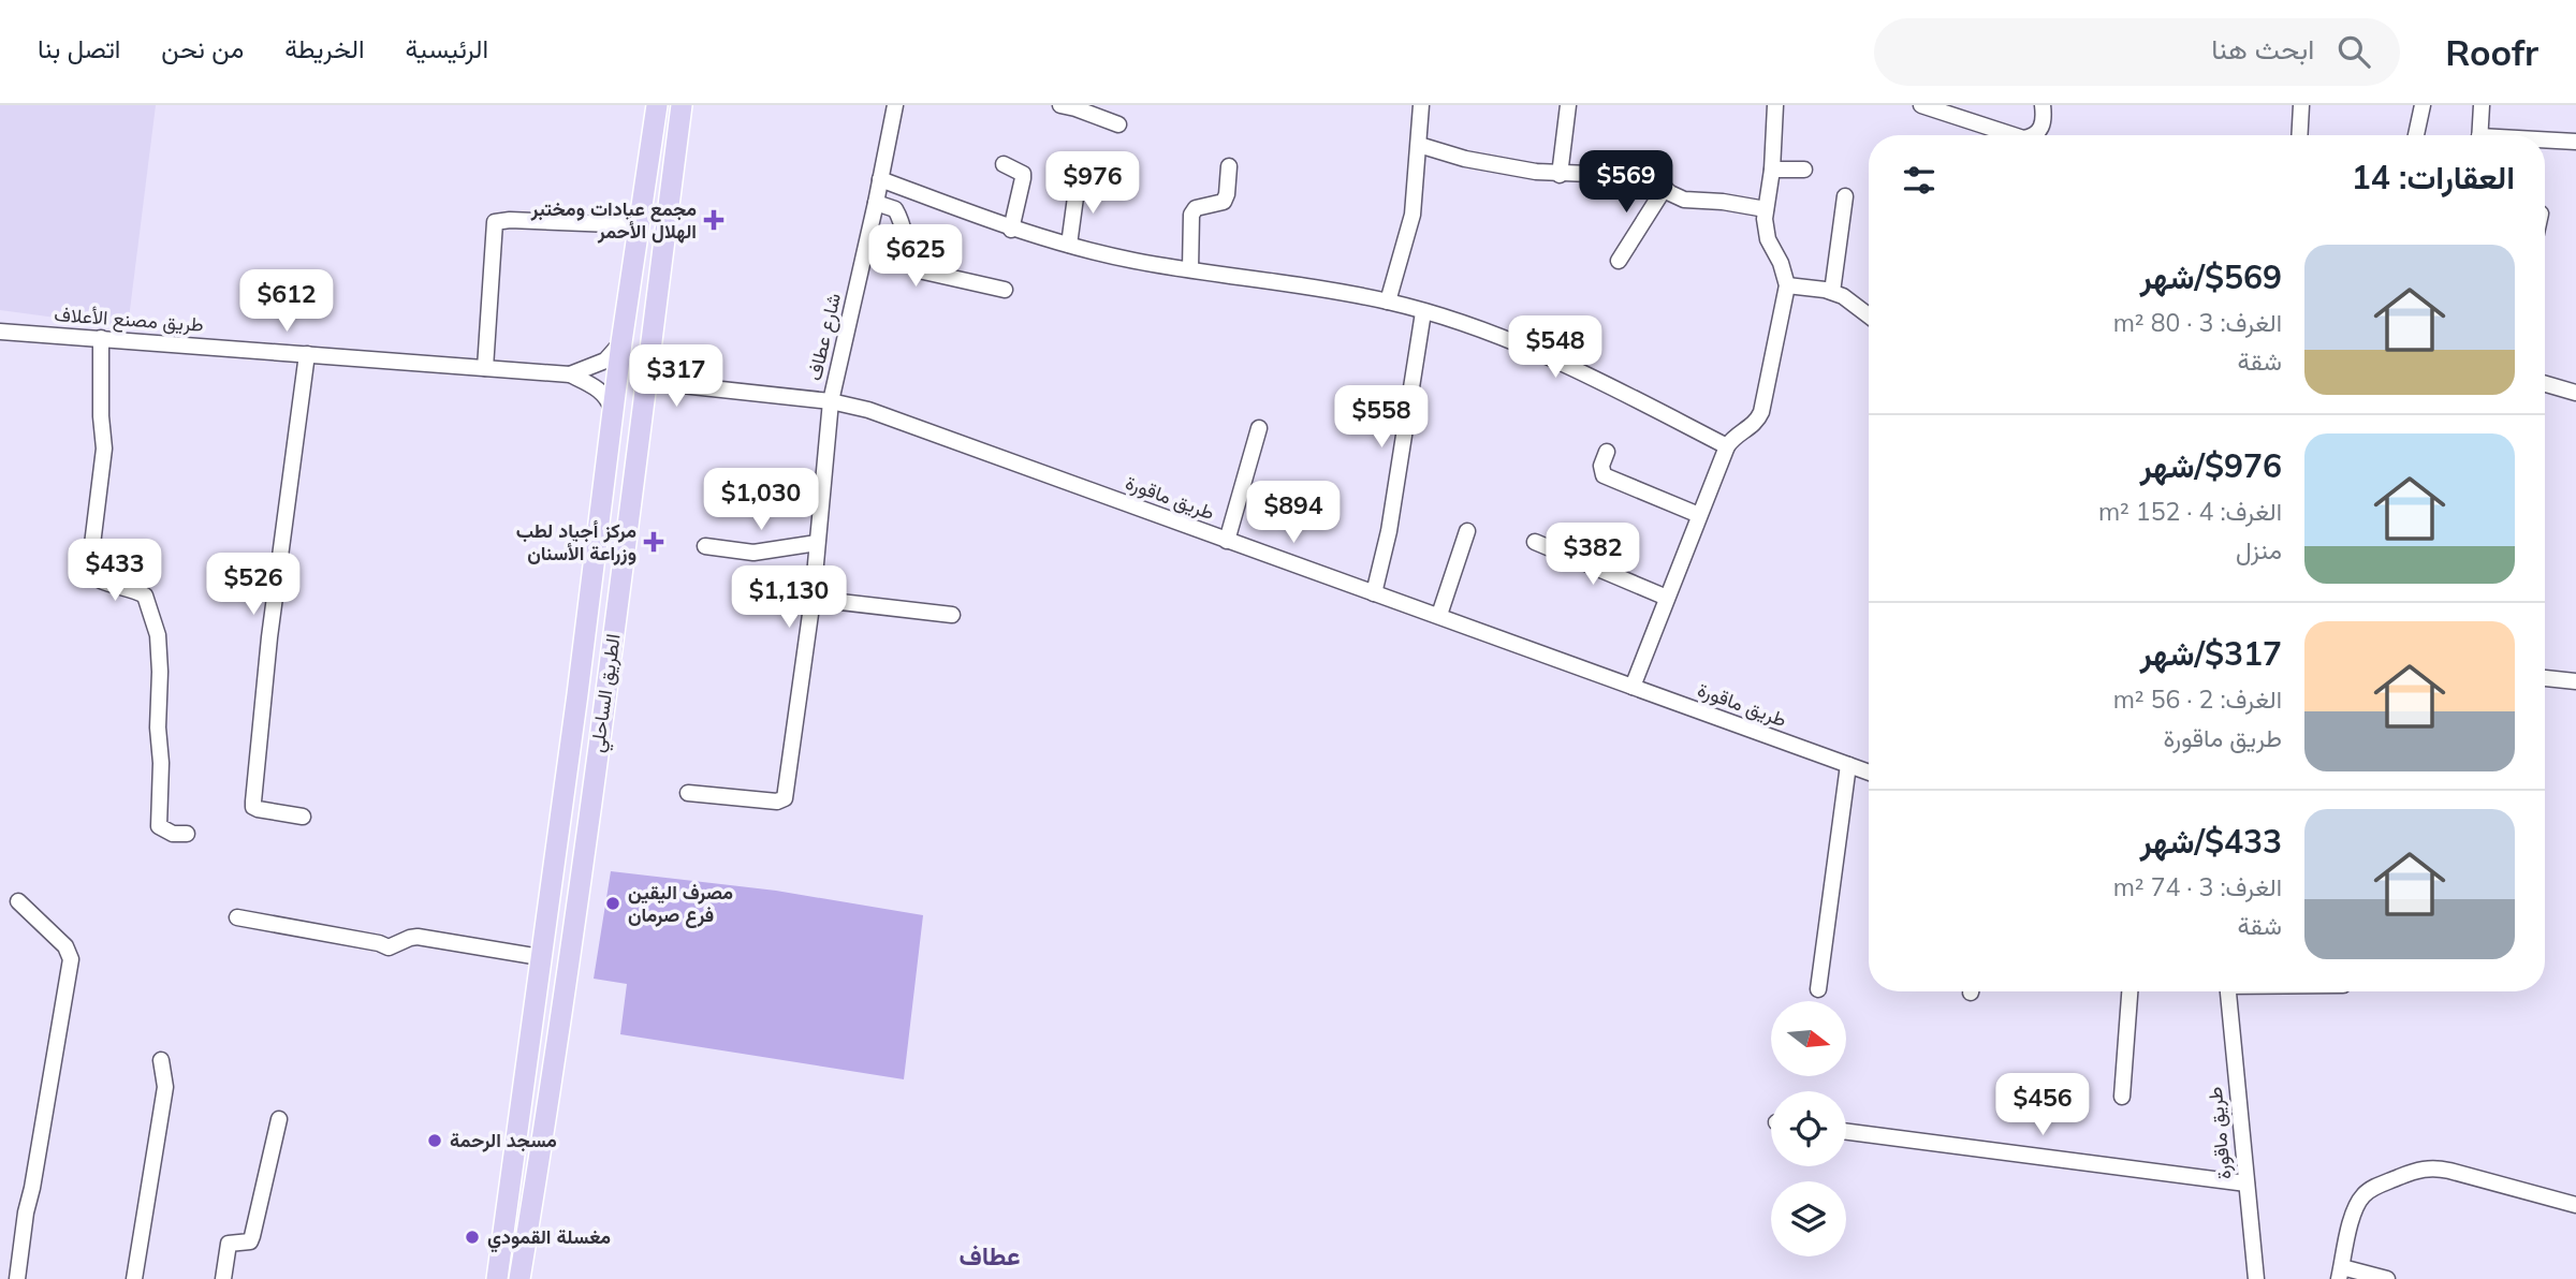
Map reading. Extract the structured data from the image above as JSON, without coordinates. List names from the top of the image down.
{
  "streets": {
    "highway": ["الطريق الساحلي"],
    "street": ["طريق مصنع الأعلاف", "شارع عطاف", "طريق ماقورة"]
  },
  "crossings": [
    ["طريق مصنع الأعلاف", "الطريق الساحلي"],
    ["شارع عطاف", "طريق ماقورة"],
    ["طريق ماقورة", "الطريق الساحلي"]
  ],
  "districts": ["عطاف"],
  "places": {
    "health": ["مجمع عيادات ومختبر الهلال الأحمر", "مركز أجياد لطب وزراعة الأسنان"],
    "other": ["مصرف اليقين فرع صرمان", "مسجد الرحمة", "مغسلة القمودي"]
  },
  "north": "right",
  "page": {
    "header": "Roofr",
    "search": "ابحث هنا",
    "nav": [
      "الرئيسية",
      "الخريطة",
      "من نحن",
      "اتصل بنا"
    ],
    "heading": "العقارات: 14",
    "price": [
      "$569",
      "$976",
      "$625",
      "$612",
      "$548",
      "$317",
      "$558",
      "$1,030",
      "$894",
      "$382",
      "$433",
      "$526",
      "$1,130",
      "$456"
    ],
    "list": [
      {
        "name": "$569/شهر",
        "note": "الغرف: 3 · 80 m² · شقة"
      },
      {
        "name": "$976/شهر",
        "note": "الغرف: 4 · 152 m² · منزل"
      },
      {
        "name": "$317/شهر",
        "note": "الغرف: 2 · 56 m² · طريق ماقورة"
      },
      {
        "name": "$433/شهر",
        "note": "الغرف: 3 · 74 m² · شقة"
      }
    ]
  }
}
